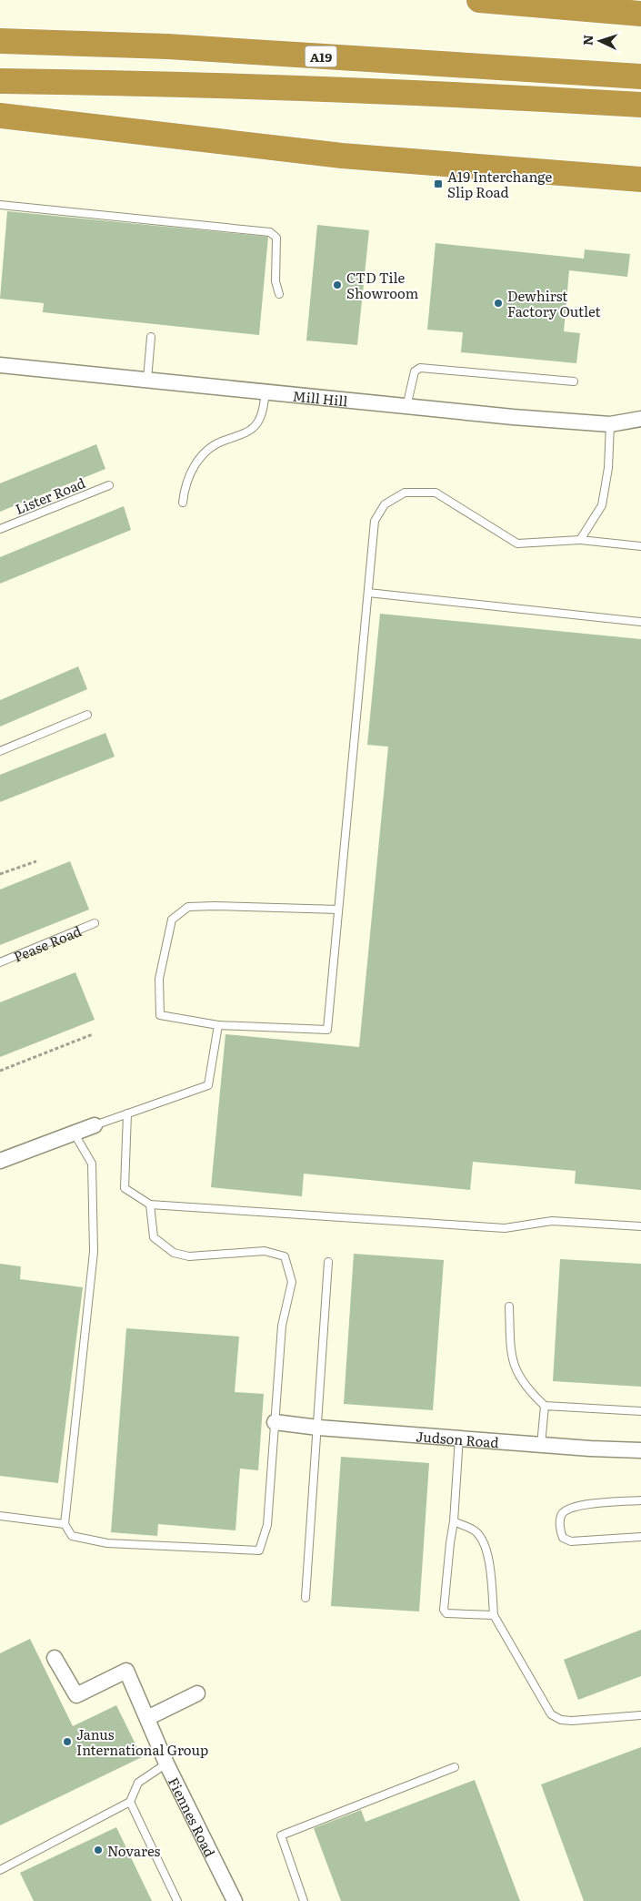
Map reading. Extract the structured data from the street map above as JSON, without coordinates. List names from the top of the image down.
{
  "streets": {
    "highway": ["A19"],
    "street": ["Mill Hill", "Judson Road", "Fiennes Road"],
    "lane": ["Lister Road", "Pease Road"]
  },
  "places": {
    "transit": ["A19 Interchange Slip Road"],
    "other": [
      "CTD Tile Showroom",
      "Dewhirst Factory Outlet",
      "Janus International Group",
      "Novares"
    ]
  },
  "north": "left"
}
